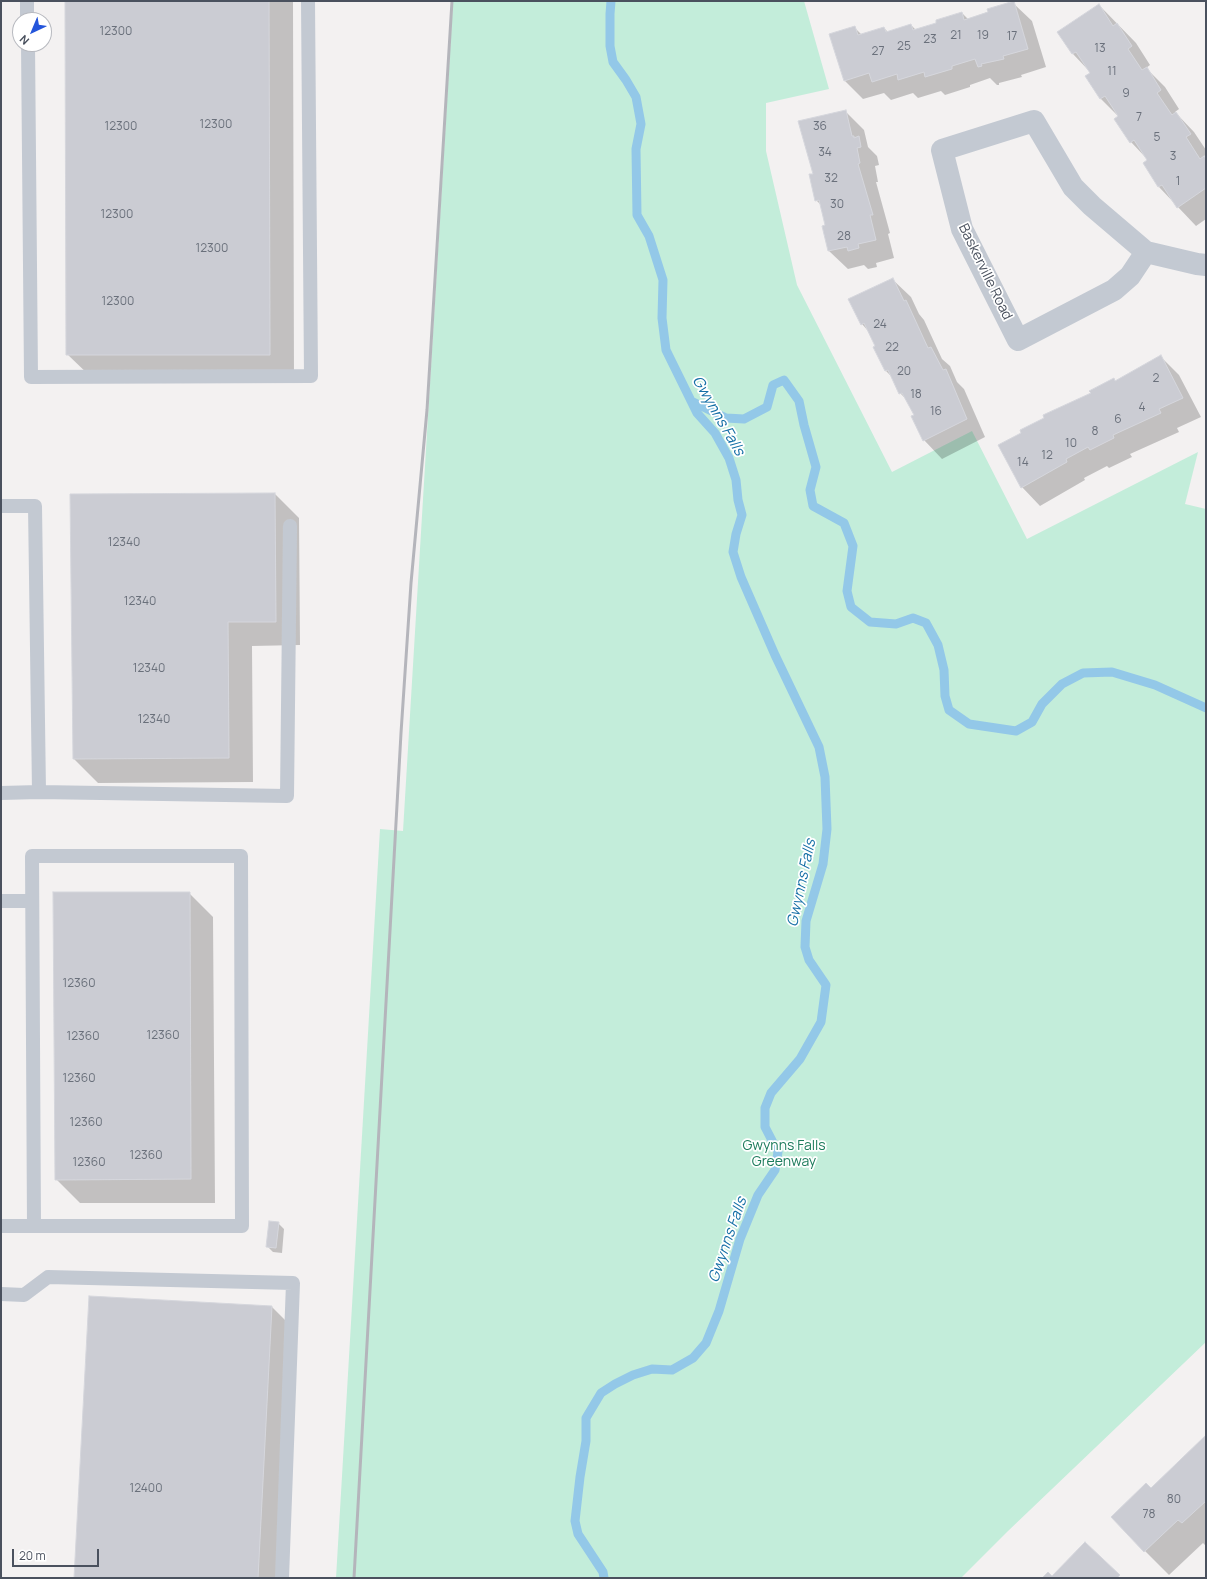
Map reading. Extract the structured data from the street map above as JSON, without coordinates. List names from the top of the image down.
{
  "streets": {
    "street": ["Baskerville Road"]
  },
  "water": ["Gwynns Falls"],
  "parks": ["Gwynns Falls Greenway"],
  "house_numbers": [
    "12300",
    "21",
    "19",
    "17",
    "23",
    "25",
    "13",
    "27",
    "11",
    "9",
    "7",
    "12300",
    "12300",
    "36",
    "5",
    "34",
    "3",
    "32",
    "1",
    "30",
    "12300",
    "28",
    "12300",
    "12300",
    "24",
    "22",
    "20",
    "2",
    "18",
    "4",
    "16",
    "6",
    "8",
    "10",
    "12",
    "14",
    "12340",
    "12340",
    "12340",
    "12340",
    "12360",
    "12360",
    "12360",
    "12360",
    "12360",
    "12360",
    "12360",
    "12400",
    "80",
    "78"
  ],
  "scale_bar": "20 m",
  "north": "bottom left"
}
